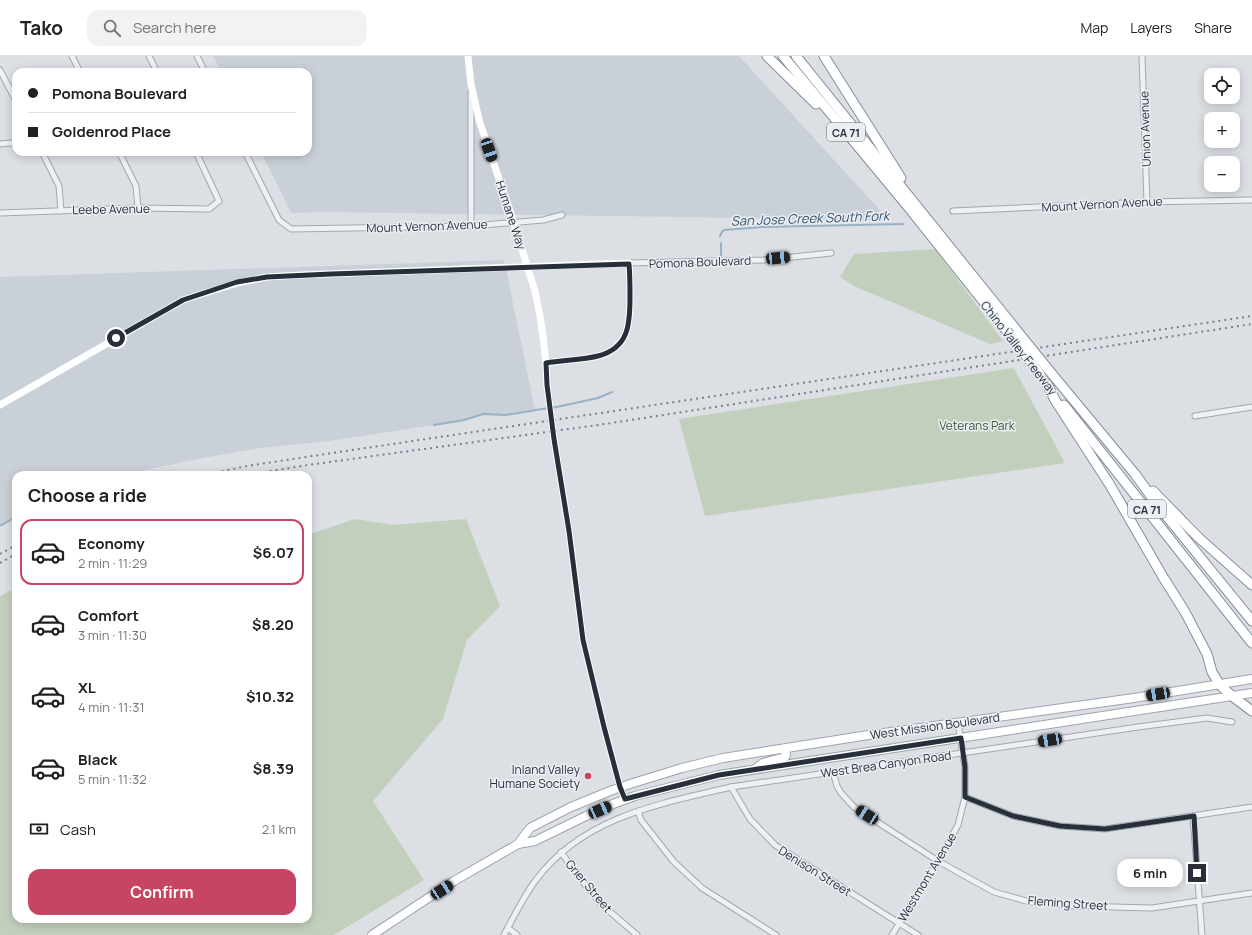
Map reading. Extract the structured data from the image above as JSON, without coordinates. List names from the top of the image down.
{
  "streets": {
    "highway": ["CA 71", "Chino Valley Freeway"],
    "main road": ["West Mission Boulevard"],
    "street": [
      "Union Avenue",
      "Mount Vernon Avenue",
      "Leebe Avenue",
      "Humane Way",
      "Pomona Boulevard",
      "West Brea Canyon Road",
      "Denison Street",
      "Westmont Avenue",
      "Grier Street",
      "Fleming Street"
    ]
  },
  "crossings": [
    ["Union Avenue", "Mount Vernon Avenue"],
    ["Humane Way", "West Mission Boulevard"],
    ["West Mission Boulevard", "Westmont Avenue"],
    ["West Brea Canyon Road", "Denison Street"],
    ["West Brea Canyon Road", "Westmont Avenue"],
    ["West Brea Canyon Road", "Grier Street"],
    ["West Brea Canyon Road", "Fleming Street"],
    ["Denison Street", "Westmont Avenue"],
    ["Westmont Avenue", "Fleming Street"]
  ],
  "water": ["San Jose Creek South Fork"],
  "parks": ["Veterans Park"],
  "places": ["Inland Valley Humane Society"],
  "page": {
    "header": "Tako",
    "search": "Search here",
    "nav": ["Map", "Layers", "Share"],
    "map_buttons": ["+", "−"],
    "banner": ["Pomona Boulevard", "Goldenrod Place"],
    "heading": "Choose a ride",
    "list": [
      {
        "name": "Economy",
        "note": "2 min · 11:29",
        "value": "$6.07"
      },
      {
        "name": "Comfort",
        "note": "3 min · 11:30",
        "value": "$8.20"
      },
      {
        "name": "XL",
        "note": "4 min · 11:31",
        "value": "$10.32"
      },
      {
        "name": "Black",
        "note": "5 min · 11:32",
        "value": "$8.39"
      }
    ],
    "pay": ["Cash", "2.1 km"],
    "bubble": "6 min",
    "buttons": "Confirm"
  }
}
